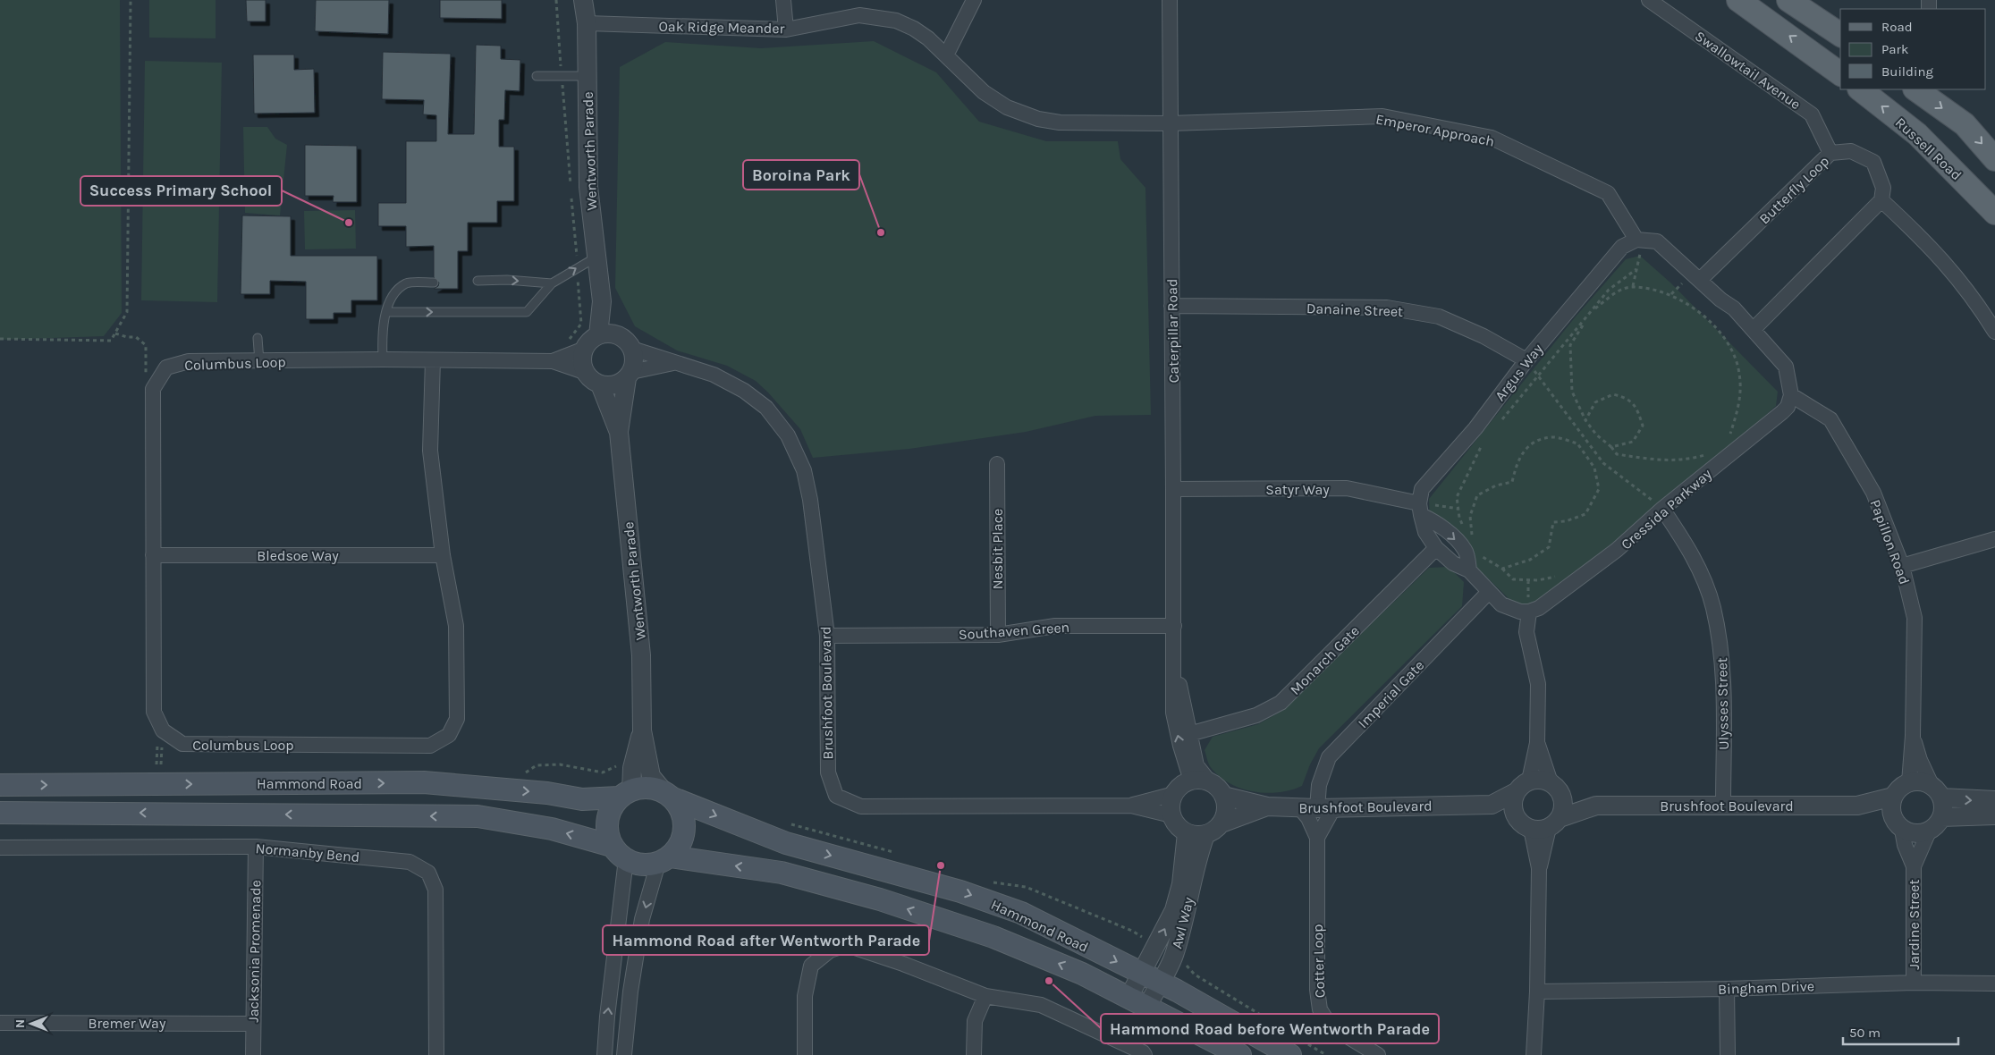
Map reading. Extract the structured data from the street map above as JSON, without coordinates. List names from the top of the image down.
{
  "streets": {
    "main road": ["Russell Road", "Hammond Road"],
    "street": [
      "Oak Ridge Meander",
      "Swallowtail Avenue",
      "Emperor Approach",
      "Wentworth Parade",
      "Butterfly Loop",
      "Danaine Street",
      "Caterpillar Road",
      "Columbus Loop",
      "Argus Way",
      "Satyr Way",
      "Cressida Parkway",
      "Papillon Road",
      "Nesbit Place",
      "Bledsoe Way",
      "Southaven Green",
      "Monarch Gate",
      "Brushfoot Boulevard",
      "Imperial Gate",
      "Ulysses Street",
      "Normanby Bend",
      "Awl Way",
      "Jardine Street",
      "Jacksonia Promenade",
      "Cotter Loop",
      "Bingham Drive",
      "Bremer Way"
    ]
  },
  "crossings": [
    ["Oak Ridge Meander", "Emperor Approach"],
    ["Oak Ridge Meander", "Wentworth Parade"],
    ["Oak Ridge Meander", "Caterpillar Road"],
    ["Swallowtail Avenue", "Butterfly Loop"],
    ["Emperor Approach", "Caterpillar Road"],
    ["Emperor Approach", "Argus Way"],
    ["Wentworth Parade", "Columbus Loop"],
    ["Wentworth Parade", "Brushfoot Boulevard"],
    ["Wentworth Parade", "Hammond Road"],
    ["Danaine Street", "Caterpillar Road"],
    ["Danaine Street", "Argus Way"],
    ["Caterpillar Road", "Satyr Way"],
    ["Caterpillar Road", "Southaven Green"],
    ["Caterpillar Road", "Monarch Gate"],
    ["Caterpillar Road", "Brushfoot Boulevard"],
    ["Caterpillar Road", "Awl Way"],
    ["Columbus Loop", "Bledsoe Way"],
    ["Columbus Loop", "Brushfoot Boulevard"],
    ["Argus Way", "Satyr Way"],
    ["Cressida Parkway", "Papillon Road"],
    ["Cressida Parkway", "Ulysses Street"],
    ["Papillon Road", "Brushfoot Boulevard"],
    ["Papillon Road", "Jardine Street"],
    ["Nesbit Place", "Southaven Green"],
    ["Southaven Green", "Brushfoot Boulevard"],
    ["Brushfoot Boulevard", "Imperial Gate"],
    ["Brushfoot Boulevard", "Ulysses Street"],
    ["Brushfoot Boulevard", "Awl Way"],
    ["Brushfoot Boulevard", "Jardine Street"],
    ["Brushfoot Boulevard", "Cotter Loop"],
    ["Imperial Gate", "Cotter Loop"],
    ["Hammond Road", "Awl Way"],
    ["Normanby Bend", "Jacksonia Promenade"],
    ["Jardine Street", "Bingham Drive"],
    ["Jacksonia Promenade", "Bremer Way"]
  ],
  "places": [
    "Success Primary School",
    "Boroina Park",
    "Hammond Road after Wentworth Parade",
    "Hammond Road before Wentworth Parade"
  ],
  "legend": ["Road", "Park", "Building"],
  "scale_bar": "50 m",
  "north": "left"
}
